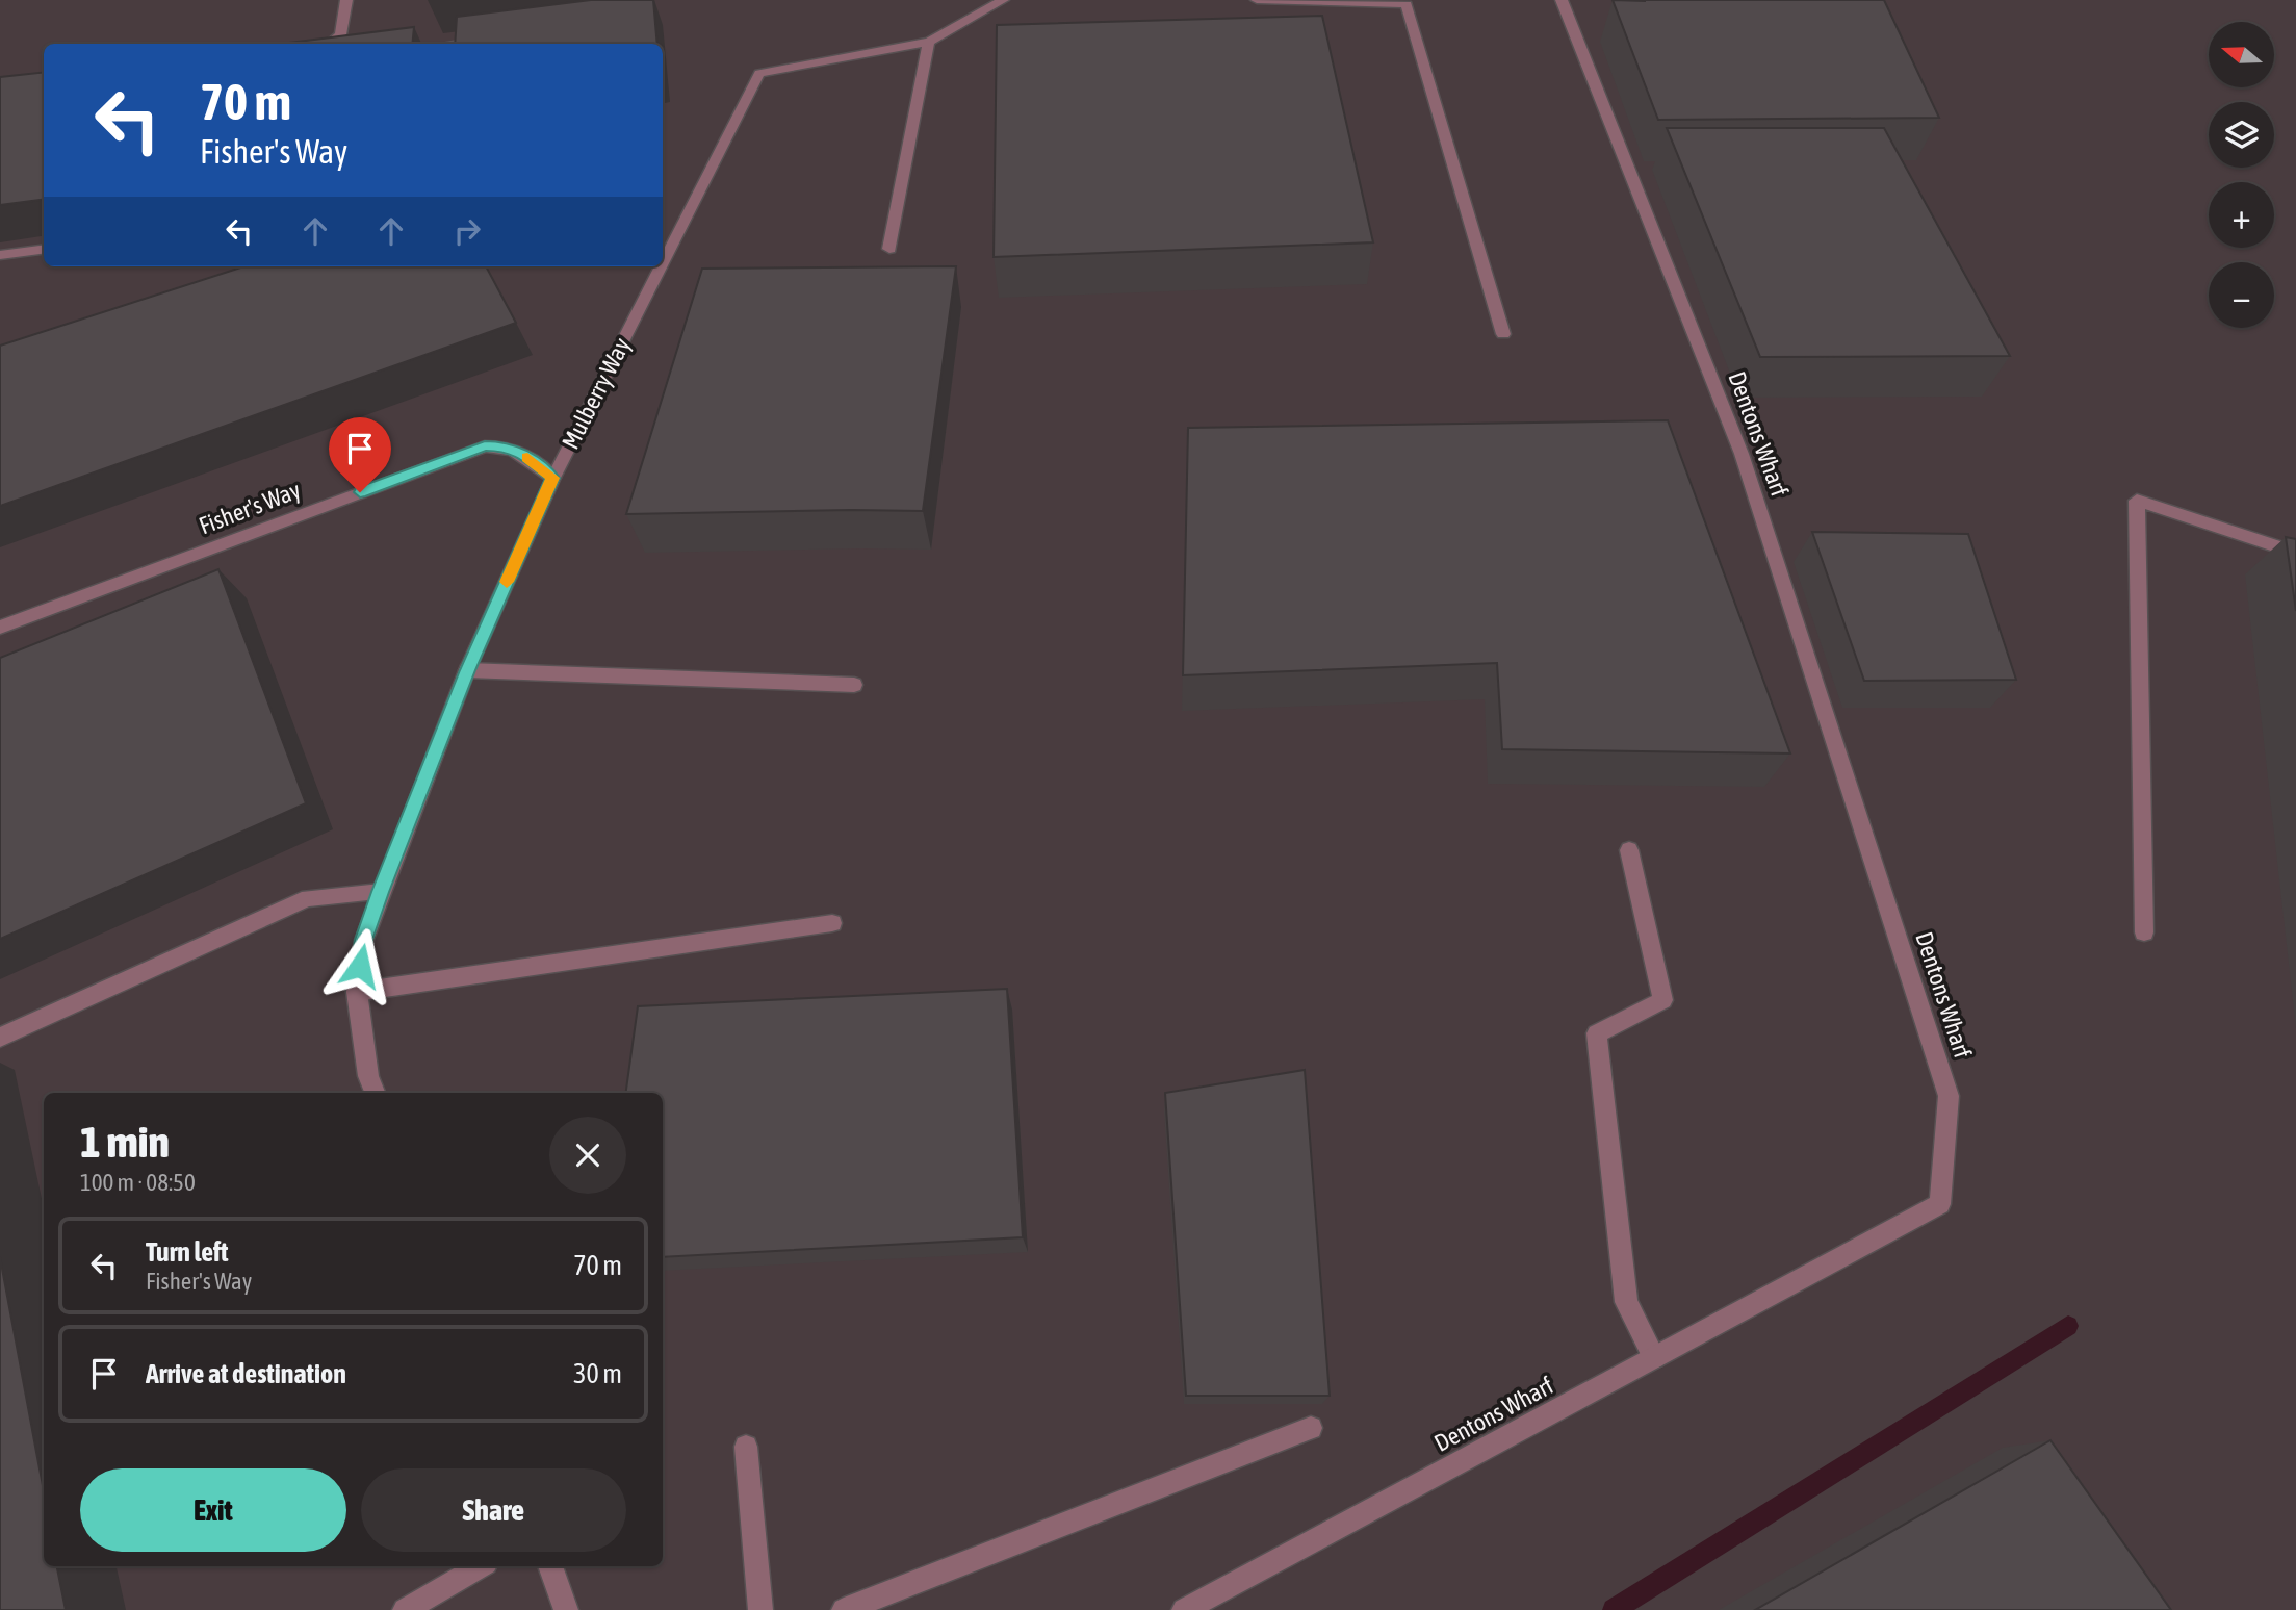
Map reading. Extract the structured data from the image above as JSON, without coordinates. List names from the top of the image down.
{
  "streets": {
    "street": ["Mulberry Way", "Dentons Wharf", "Fisher's Way"]
  },
  "crossings": [
    ["Mulberry Way", "Fisher's Way"]
  ],
  "north": "left",
  "page": {
    "map_buttons": ["+", "−"],
    "turn": ["70 m", "Fisher's Way"],
    "heading": ["1 min", "100 m · 08:50"],
    "list": [
      {
        "name": "Turn left",
        "note": "Fisher's Way",
        "value": "70 m"
      },
      {
        "name": "Arrive at destination",
        "value": "30 m"
      }
    ],
    "buttons": ["Exit", "Share"]
  }
}
